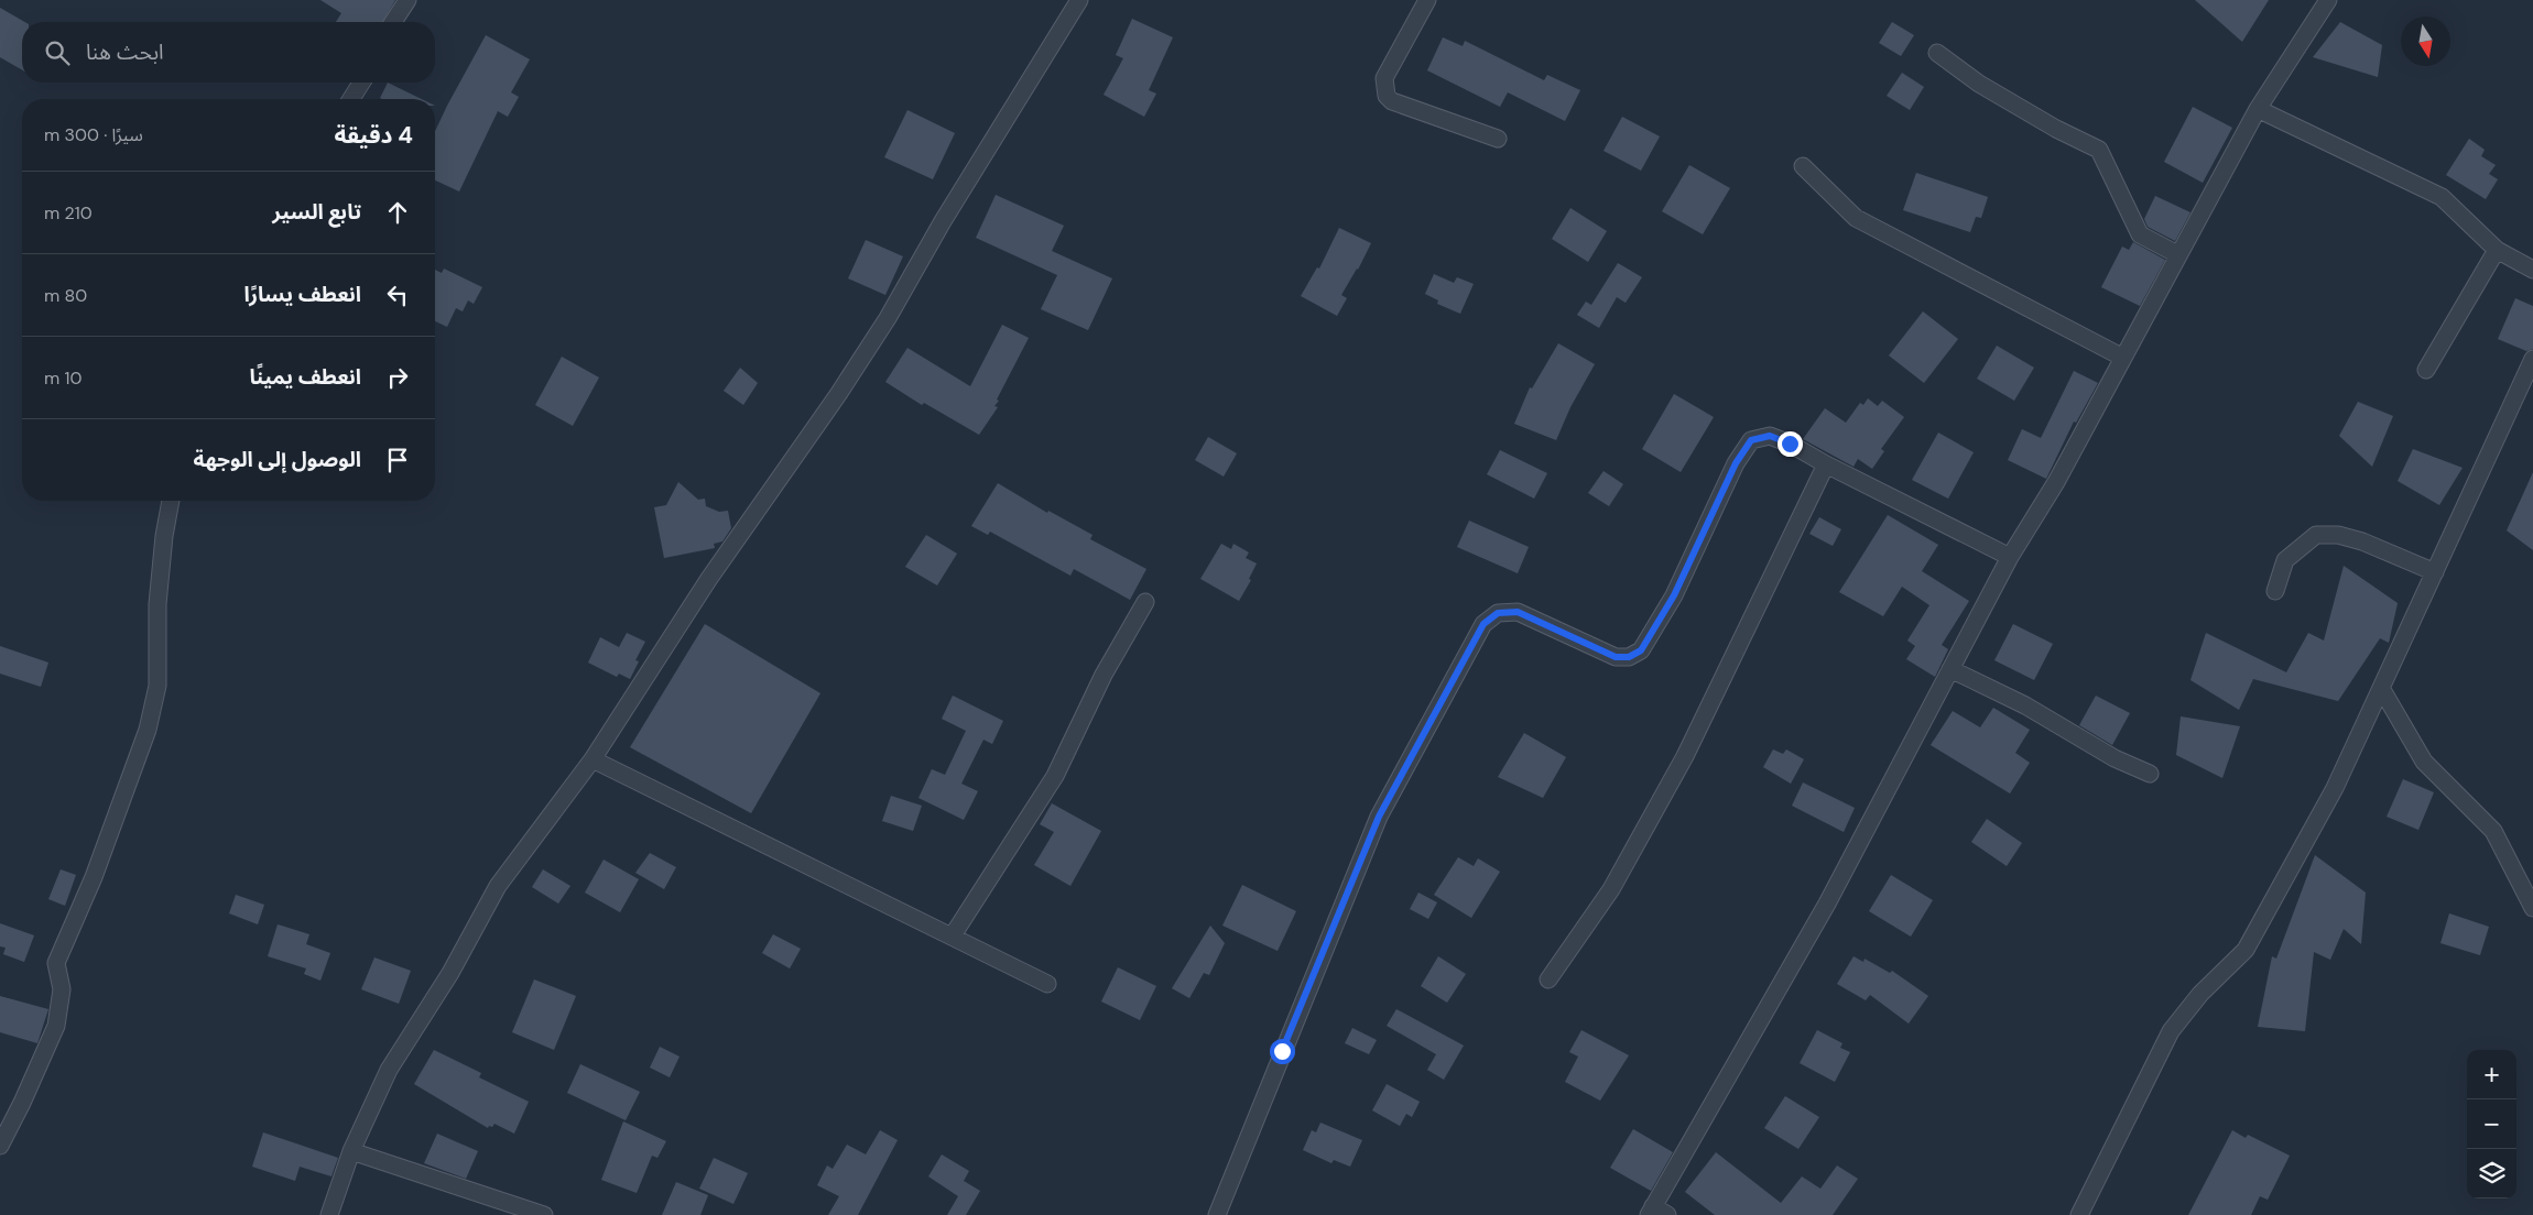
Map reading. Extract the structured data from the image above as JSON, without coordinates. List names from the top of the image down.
{
  "north": "bottom",
  "page": {
    "search": "ابحث هنا",
    "heading": ["4 دقيقة", "سيرًا · 300 m"],
    "list": [
      ["تابع السير", "210 m"],
      ["انعطف يسارًا", "80 m"],
      ["انعطف يمينًا", "10 m"],
      "الوصول إلى الوجهة"
    ],
    "map_buttons": ["+", "−"]
  }
}
